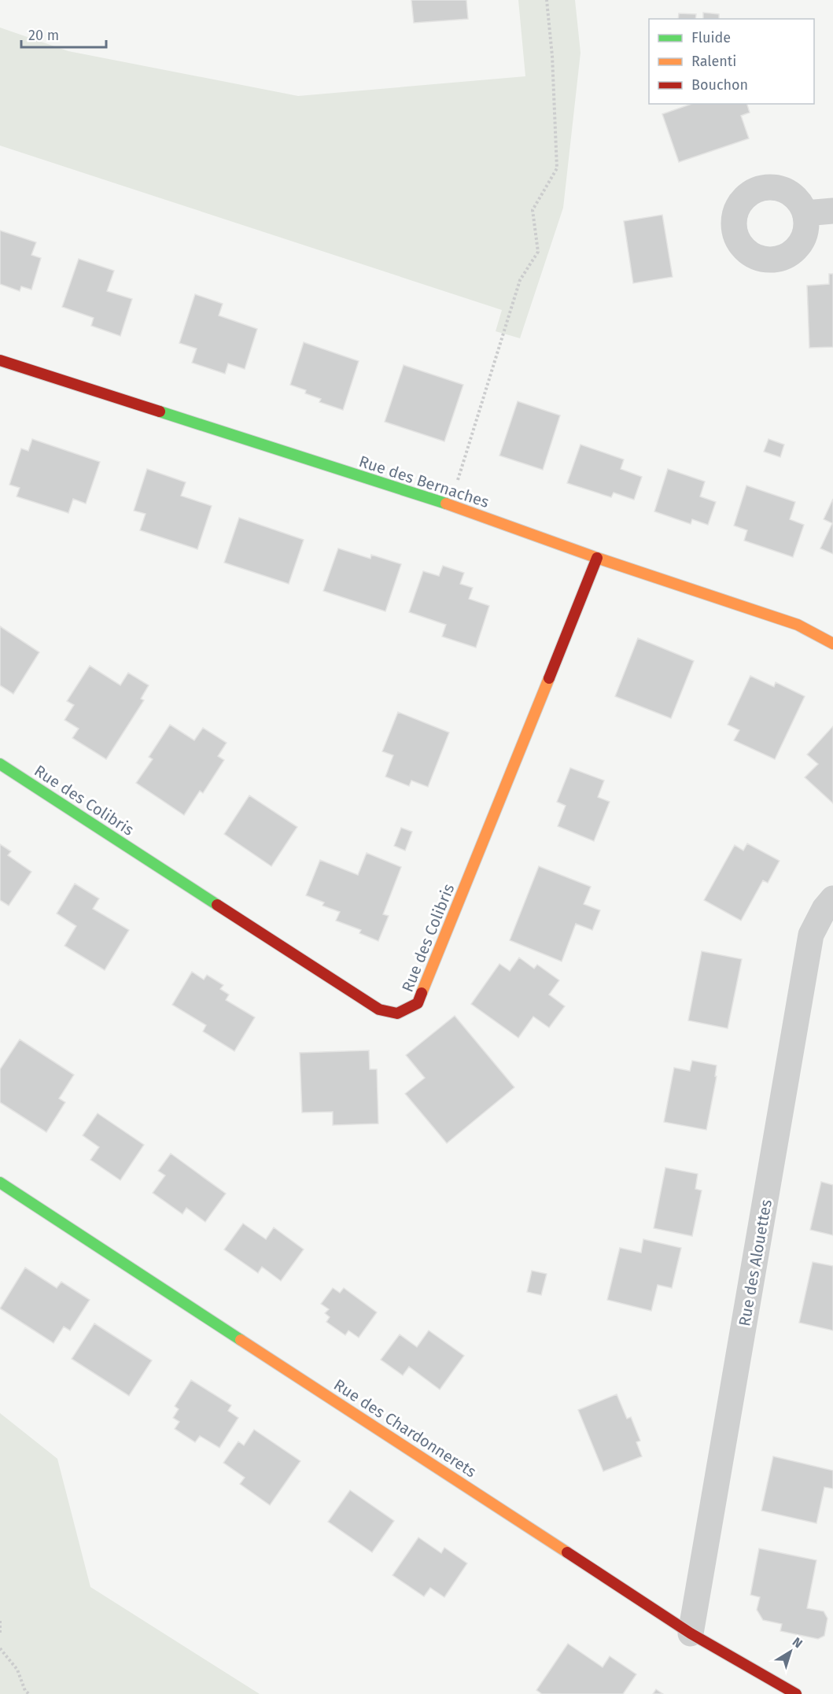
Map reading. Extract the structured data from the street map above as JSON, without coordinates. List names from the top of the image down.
{
  "streets": {
    "street": [
      "Rue des Bernaches",
      "Rue des Colibris",
      "Rue des Alouettes",
      "Rue des Chardonnerets"
    ]
  },
  "crossings": [
    ["Rue des Bernaches", "Rue des Colibris"],
    ["Rue des Alouettes", "Rue des Chardonnerets"]
  ],
  "legend": ["Fluide", "Ralenti", "Bouchon"],
  "scale_bar": "20 m",
  "north": "top right"
}
